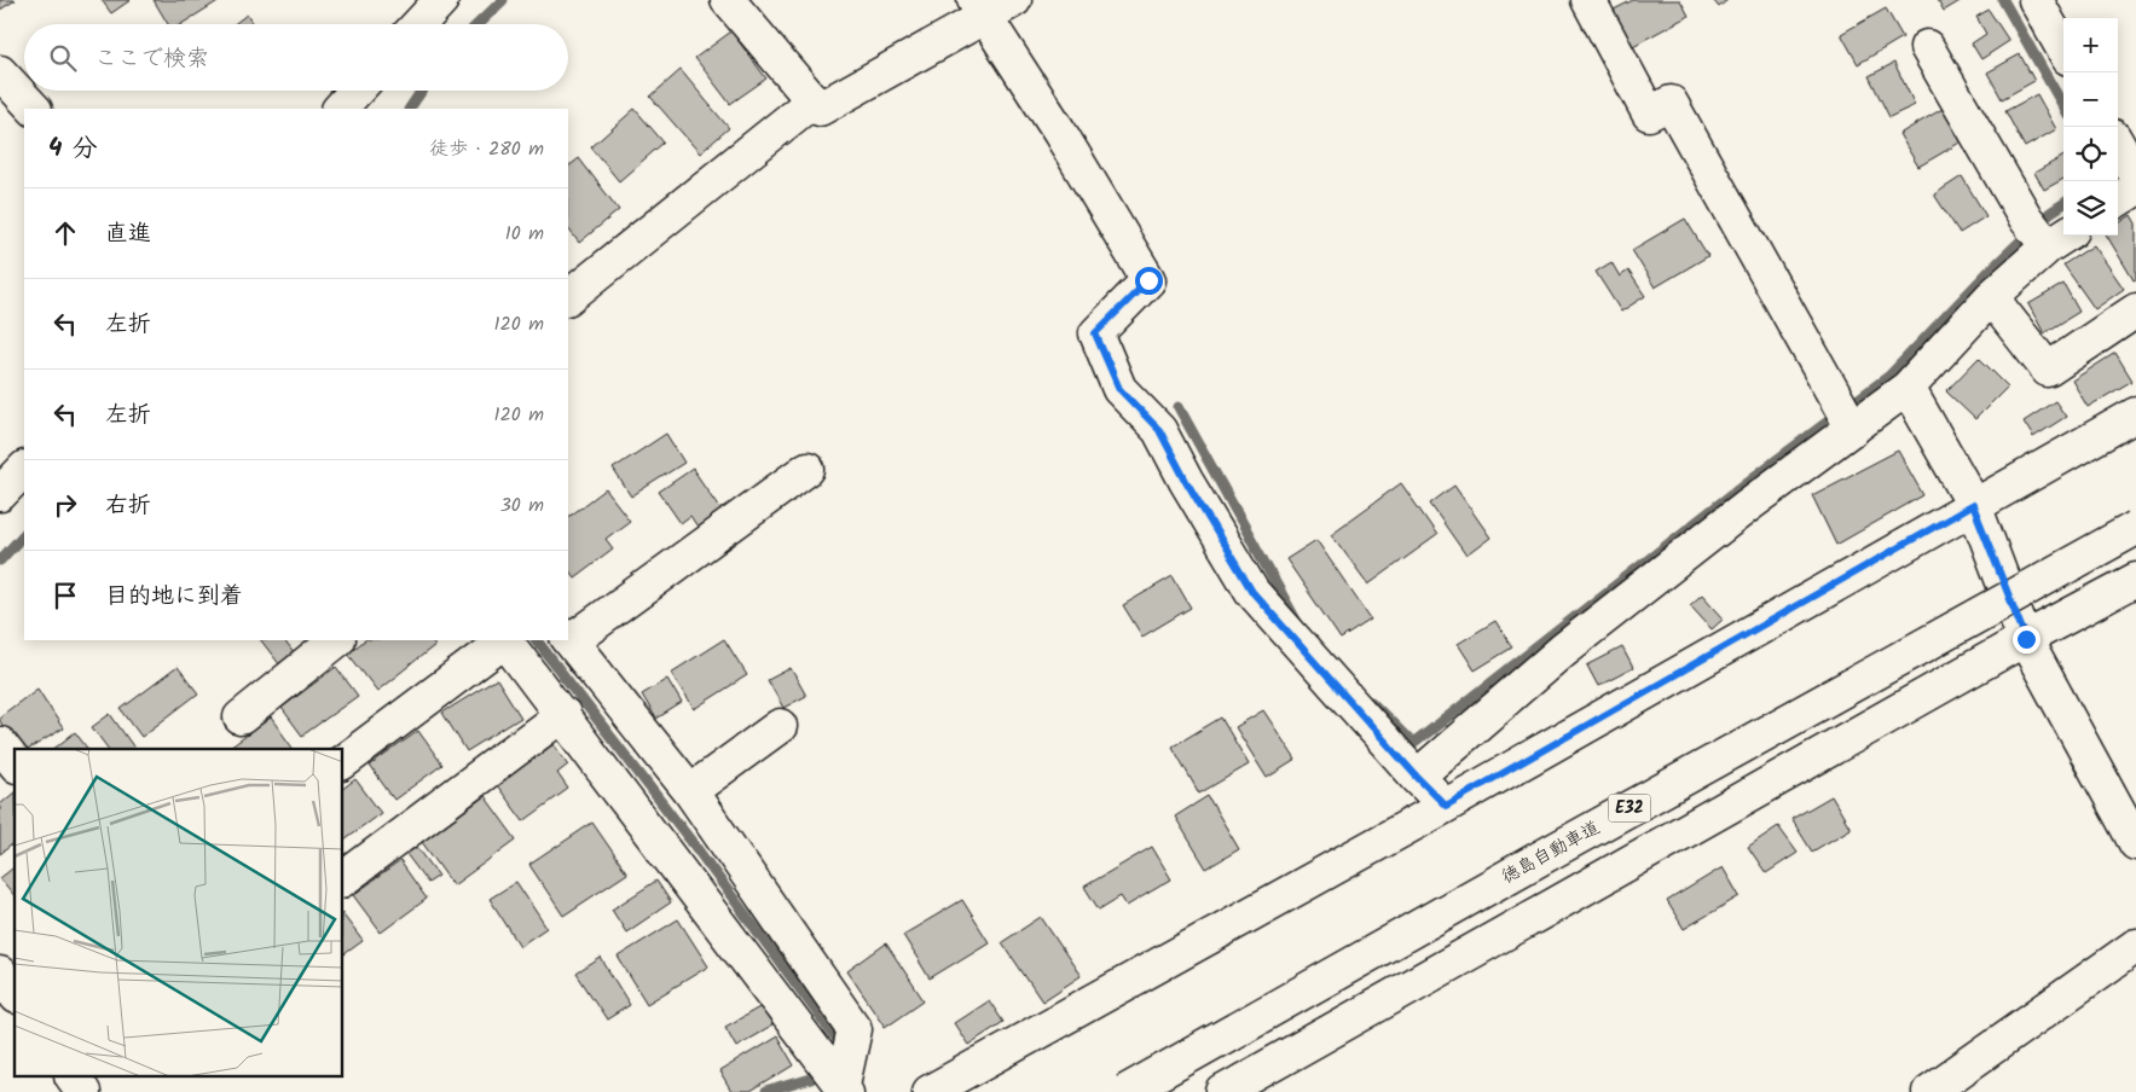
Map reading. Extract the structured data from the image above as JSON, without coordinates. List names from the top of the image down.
{
  "streets": {
    "main road": ["E32", "徳島自動車道"]
  },
  "page": {
    "map_buttons": ["+", "−"],
    "search": "ここで検索",
    "heading": ["4 分", "徒歩 · 280 m"],
    "list": [
      ["直進", "10 m"],
      ["左折", "120 m"],
      ["左折", "120 m"],
      ["右折", "30 m"],
      "目的地に到着"
    ]
  }
}
